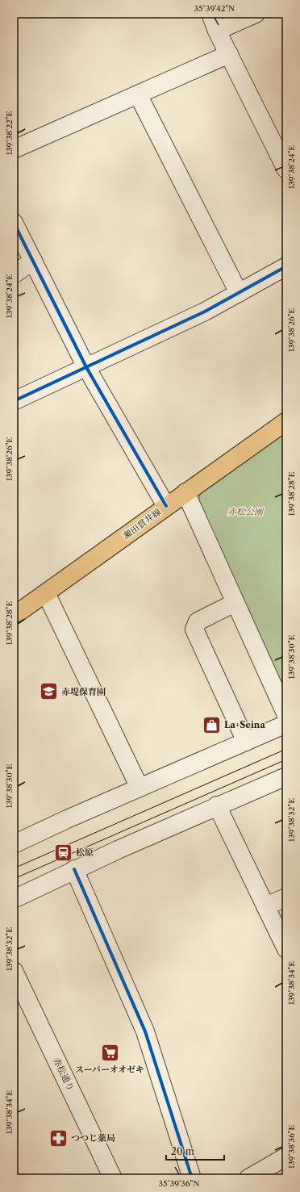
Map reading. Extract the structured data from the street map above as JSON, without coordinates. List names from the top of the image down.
{
  "streets": {
    "main road": ["瀬田貫井線"],
    "street": ["赤松通り"]
  },
  "parks": ["赤松公園"],
  "places": {
    "school or university": ["赤堤保育園"],
    "shop": ["La+Seina"],
    "station": ["松原"],
    "supermarket": ["スーパーオオゼキ"],
    "pharmacy": ["つつじ薬局"]
  },
  "scale_bar": "20 m",
  "coordinates": [
    "35°39'42\"N",
    "139°38'22\"E",
    "139°38'24\"E",
    "139°38'26\"E",
    "139°38'28\"E",
    "139°38'30\"E",
    "139°38'32\"E",
    "139°38'34\"E",
    "139°38'36\"E",
    "35°39'36\"N"
  ]
}
